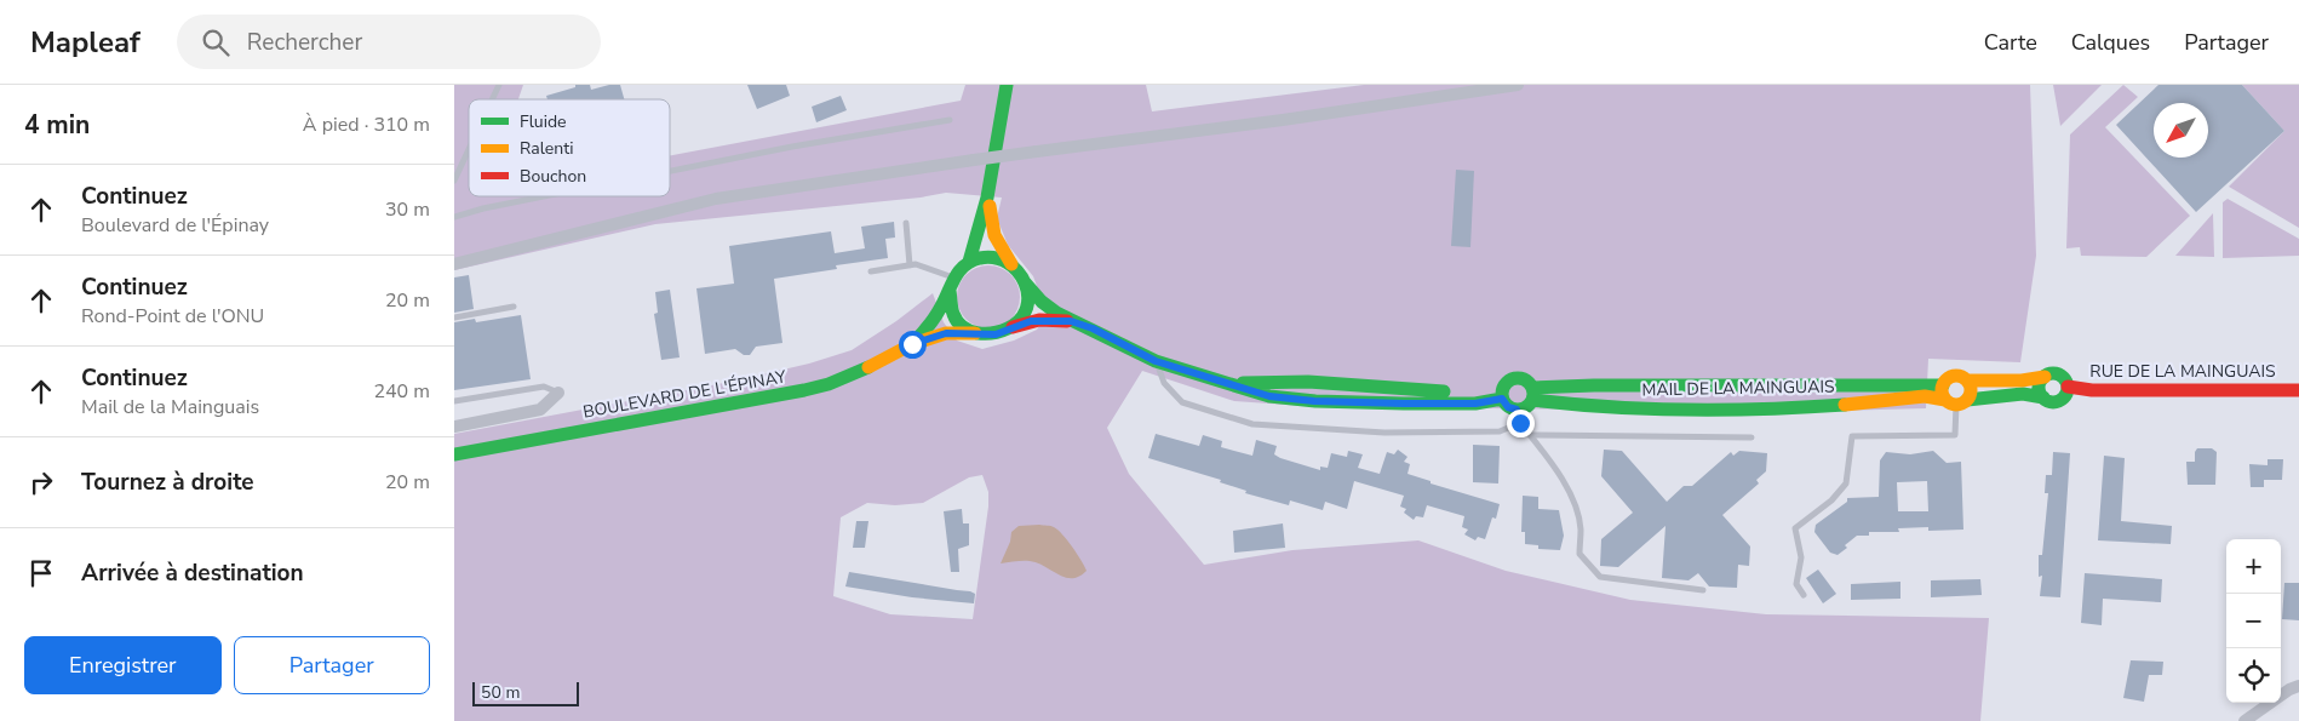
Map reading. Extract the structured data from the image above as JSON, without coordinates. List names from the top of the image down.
{
  "streets": {
    "street": ["RUE DE LA MAINGUAIS", "MAIL DE LA MAINGUAIS", "BOULEVARD DE L'ÉPINAY"]
  },
  "crossings": [
    ["RUE DE LA MAINGUAIS", "MAIL DE LA MAINGUAIS"]
  ],
  "legend": ["Fluide", "Ralenti", "Bouchon"],
  "scale_bar": "50 m",
  "north": "bottom left",
  "page": {
    "header": "Mapleaf",
    "search": "Rechercher",
    "nav": ["Carte", "Calques", "Partager"],
    "heading": ["4 min", "À pied · 310 m"],
    "list": [
      ["Continuez", "Boulevard de l'Épinay", "30 m"],
      ["Continuez", "Rond-Point de l'ONU", "20 m"],
      ["Continuez", "Mail de la Mainguais", "240 m"],
      ["Tournez à droite", "20 m"],
      "Arrivée à destination"
    ],
    "map_buttons": ["+", "−"],
    "buttons": ["Enregistrer", "Partager"],
    "scale": "50 m"
  }
}
